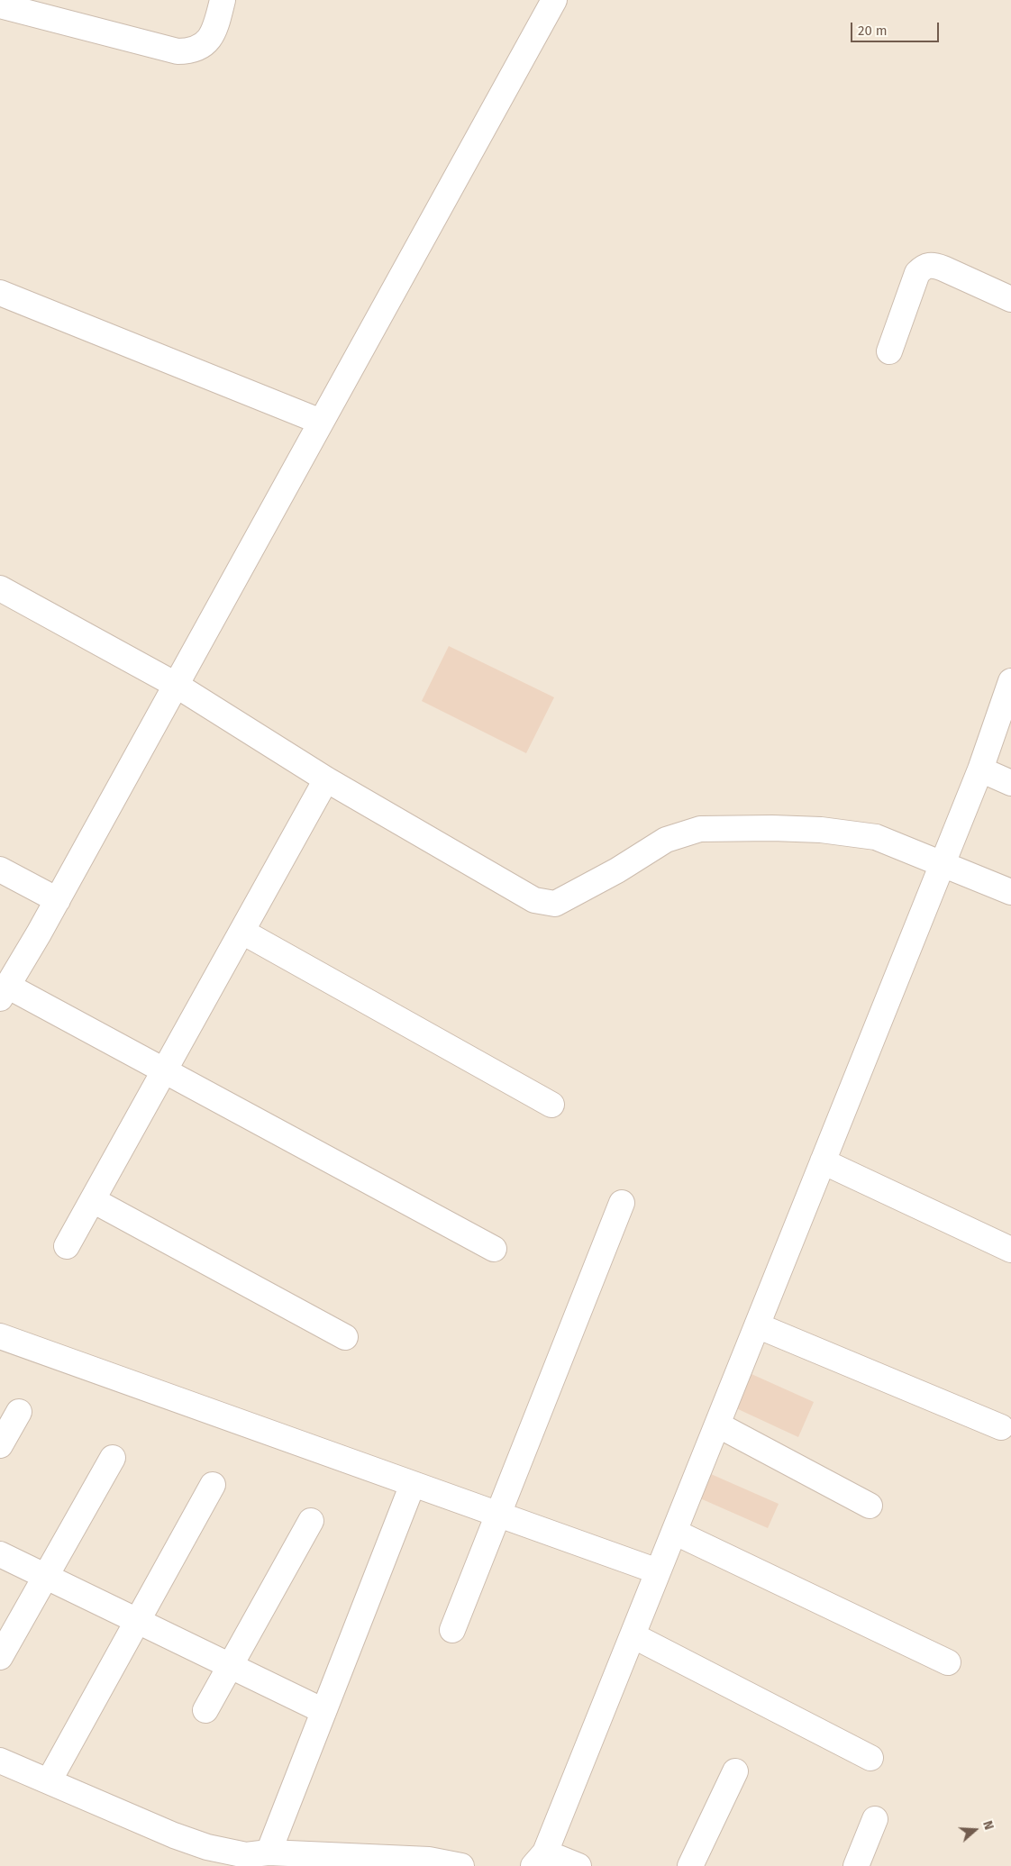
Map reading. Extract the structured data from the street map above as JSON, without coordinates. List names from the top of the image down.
{
  "scale_bar": "20 m",
  "north": "right"
}
